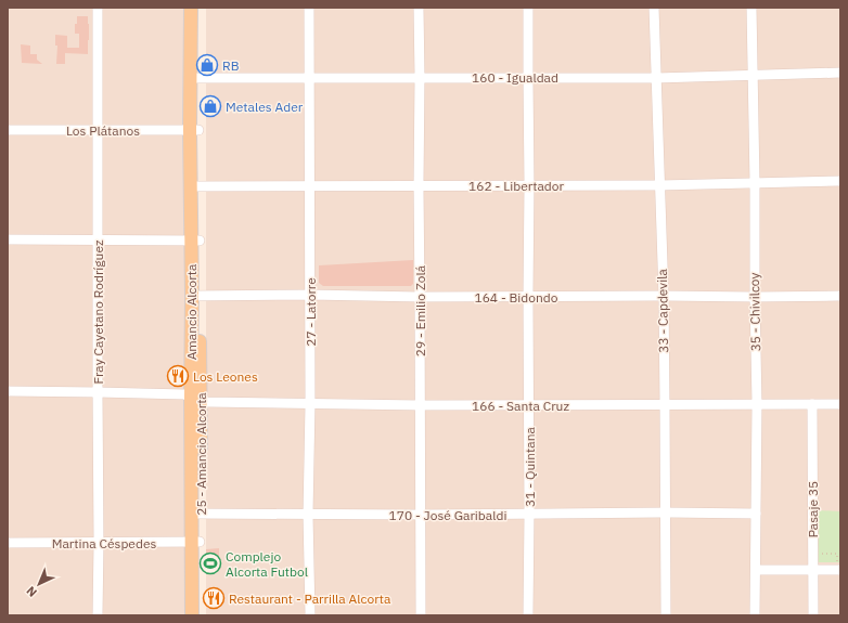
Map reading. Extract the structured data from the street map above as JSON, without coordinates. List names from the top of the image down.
{
  "streets": {
    "main road": ["25 - Amancio Alcorta"],
    "street": [
      "160 - Igualdad",
      "Los Plátanos",
      "162 - Libertador",
      "164 - Bidondo",
      "29 - Emilio Zolá",
      "33 - Capdevila",
      "Fray Cayetano Rodríguez",
      "27 - Latorre",
      "35 - Chivilcoy",
      "166 - Santa Cruz",
      "31 - Quintana",
      "Pasaje 35",
      "170 - José Garibaldi",
      "Martina Céspedes"
    ]
  },
  "crossings": [
    ["160 - Igualdad", "29 - Emilio Zolá"],
    ["160 - Igualdad", "33 - Capdevila"],
    ["160 - Igualdad", "27 - Latorre"],
    ["160 - Igualdad", "35 - Chivilcoy"],
    ["160 - Igualdad", "25 - Amancio Alcorta"],
    ["160 - Igualdad", "31 - Quintana"],
    ["Los Plátanos", "Fray Cayetano Rodríguez"],
    ["Los Plátanos", "25 - Amancio Alcorta"],
    ["162 - Libertador", "29 - Emilio Zolá"],
    ["162 - Libertador", "33 - Capdevila"],
    ["162 - Libertador", "27 - Latorre"],
    ["162 - Libertador", "35 - Chivilcoy"],
    ["162 - Libertador", "25 - Amancio Alcorta"],
    ["162 - Libertador", "31 - Quintana"],
    ["164 - Bidondo", "29 - Emilio Zolá"],
    ["164 - Bidondo", "33 - Capdevila"],
    ["164 - Bidondo", "27 - Latorre"],
    ["164 - Bidondo", "35 - Chivilcoy"],
    ["164 - Bidondo", "25 - Amancio Alcorta"],
    ["164 - Bidondo", "31 - Quintana"],
    ["29 - Emilio Zolá", "166 - Santa Cruz"],
    ["29 - Emilio Zolá", "170 - José Garibaldi"],
    ["33 - Capdevila", "166 - Santa Cruz"],
    ["33 - Capdevila", "170 - José Garibaldi"],
    ["Fray Cayetano Rodríguez", "166 - Santa Cruz"],
    ["Fray Cayetano Rodríguez", "Martina Céspedes"],
    ["27 - Latorre", "166 - Santa Cruz"],
    ["27 - Latorre", "170 - José Garibaldi"],
    ["35 - Chivilcoy", "166 - Santa Cruz"],
    ["35 - Chivilcoy", "170 - José Garibaldi"],
    ["166 - Santa Cruz", "25 - Amancio Alcorta"],
    ["166 - Santa Cruz", "31 - Quintana"],
    ["166 - Santa Cruz", "Pasaje 35"],
    ["25 - Amancio Alcorta", "170 - José Garibaldi"],
    ["25 - Amancio Alcorta", "Martina Céspedes"],
    ["31 - Quintana", "170 - José Garibaldi"]
  ],
  "places": {
    "shop": ["RB", "Metales Ader"],
    "restaurant": ["Los Leones", "Restaurant - Parrilla Alcorta"],
    "sports": ["Complejo Alcorta Futbol"]
  },
  "north": "bottom left"
}
